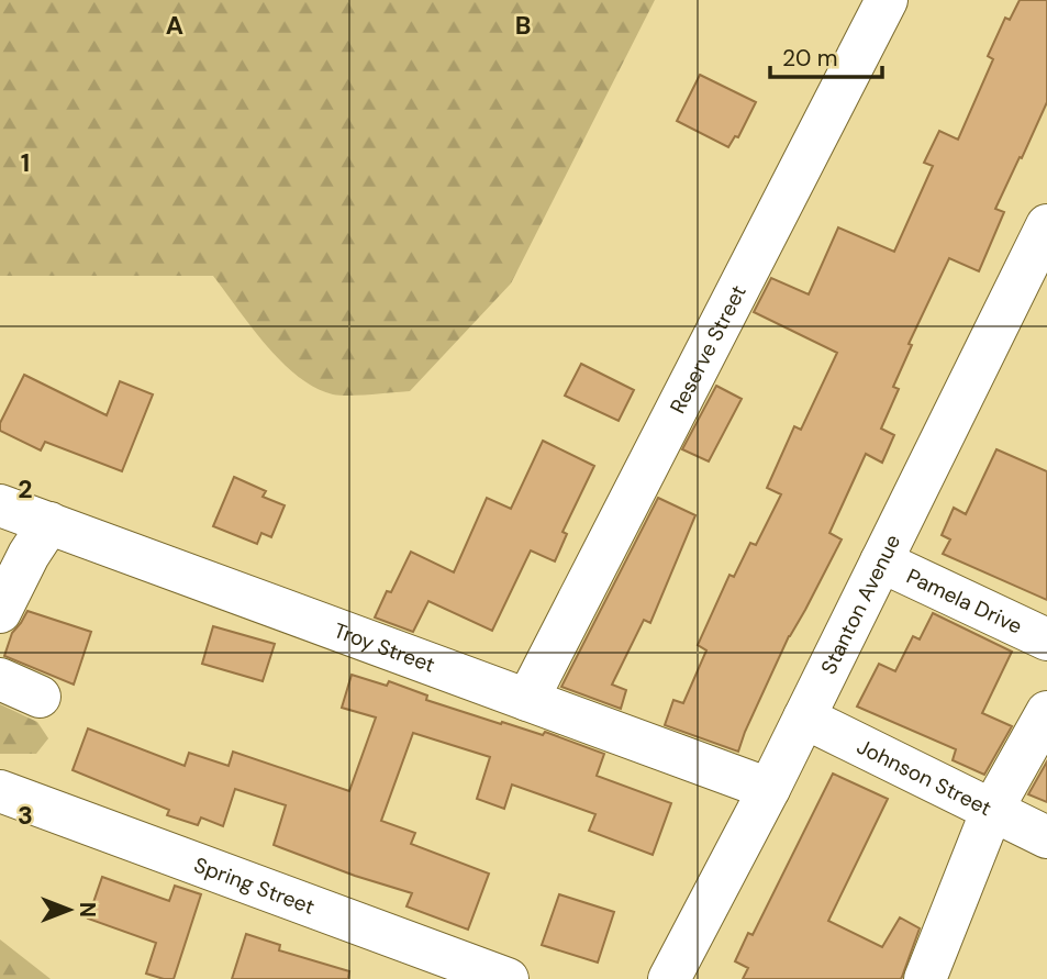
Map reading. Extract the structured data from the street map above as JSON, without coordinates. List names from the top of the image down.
{
  "streets": {
    "street": [
      "Reserve Street",
      "Pamela Drive",
      "Stanton Avenue",
      "Troy Street",
      "Johnson Street",
      "Spring Street"
    ]
  },
  "crossings": [
    ["Reserve Street", "Troy Street"],
    ["Pamela Drive", "Stanton Avenue"],
    ["Stanton Avenue", "Troy Street"],
    ["Stanton Avenue", "Johnson Street"]
  ],
  "scale_bar": "20 m",
  "north": "right",
  "grid": {
    "columns": ["A", "B"],
    "rows": ["1", "2", "3"]
  }
}
